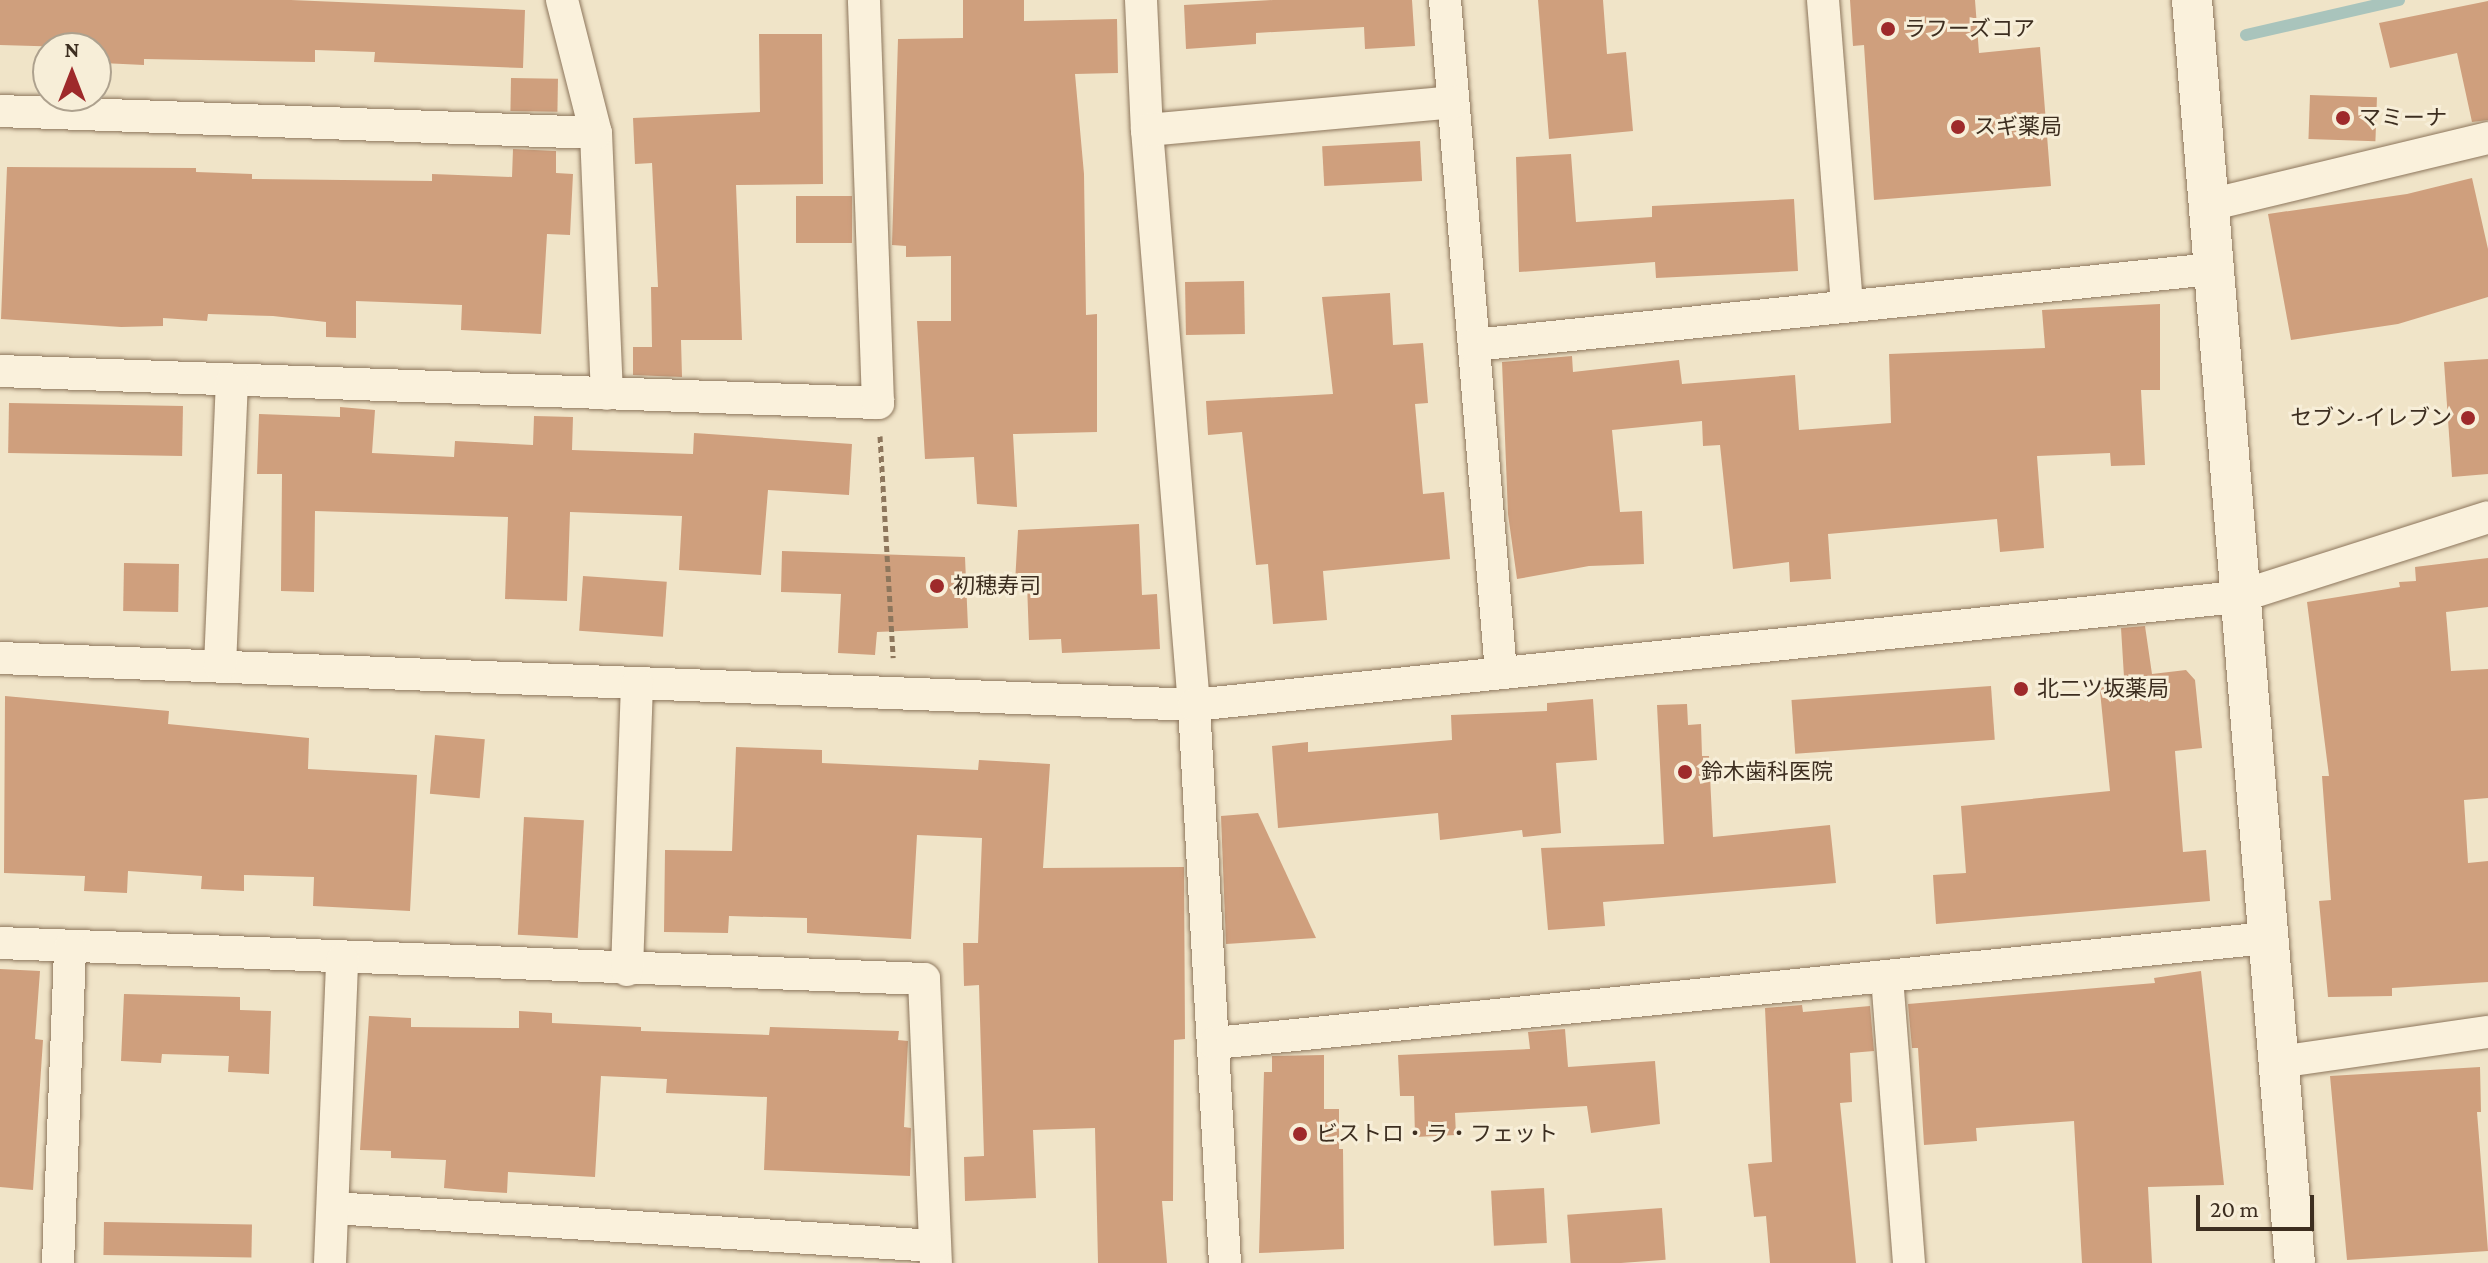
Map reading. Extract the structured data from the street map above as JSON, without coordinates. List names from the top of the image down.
{
  "places": [
    "ラフーズコア",
    "マミーナ",
    "スギ薬局",
    "セブン-イレブン",
    "初穂寿司",
    "北二ツ坂薬局",
    "鈴木歯科医院",
    "ビストロ・ラ・フェット"
  ],
  "scale_bar": "20 m",
  "north": "top"
}
